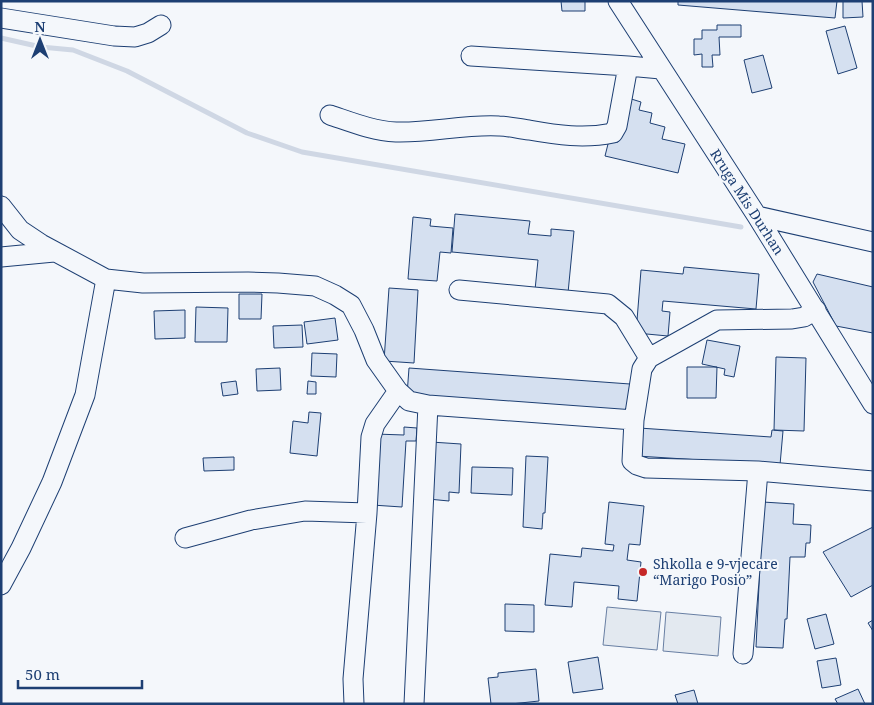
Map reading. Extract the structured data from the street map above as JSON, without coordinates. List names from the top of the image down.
{
  "streets": {
    "street": ["Rruga Mis Durhan"]
  },
  "places": ["Shkolla e 9-vjecare “Marigo Posio”"],
  "scale_bar": "50 m",
  "north": "top"
}
